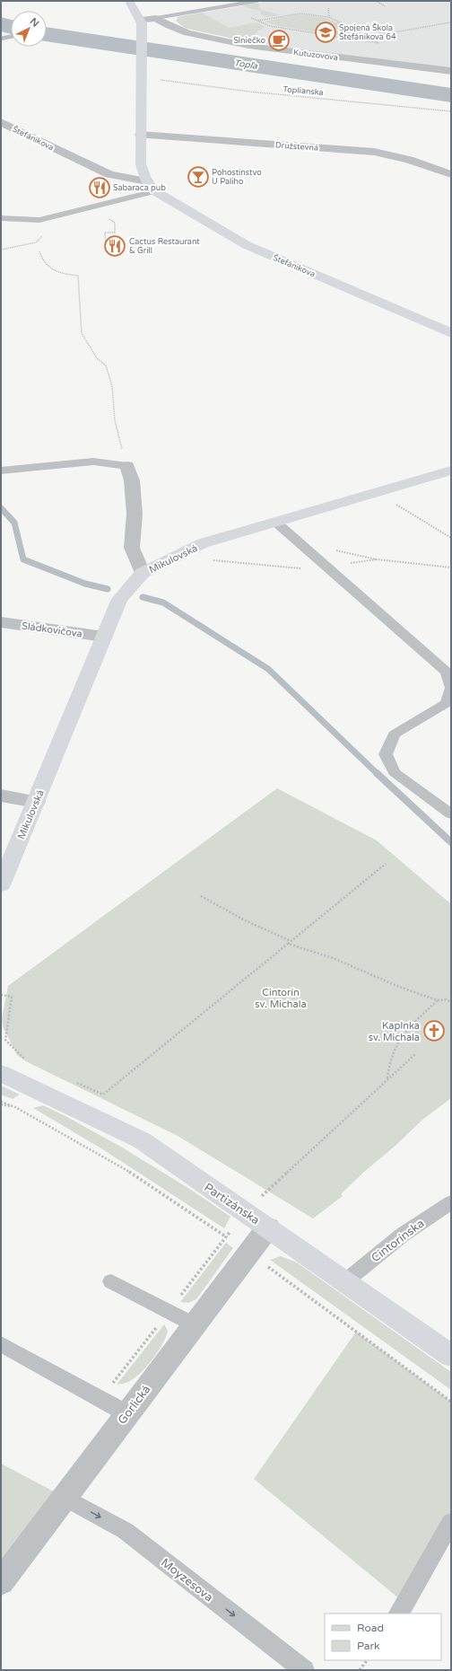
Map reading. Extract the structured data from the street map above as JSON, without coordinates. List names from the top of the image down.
{
  "streets": {
    "street": [
      "Kutuzovova",
      "Štefánikova",
      "Družstevná",
      "Mikulovská",
      "Sládkovičova",
      "Partizánska",
      "Gorlická"
    ],
    "lane": ["Cintorínska", "Moyzesova"],
    "path": ["Toplianska"]
  },
  "crossings": [
    ["Štefánikova", "Družstevná"],
    ["Mikulovská", "Sládkovičova"],
    ["Partizánska", "Cintorínska"],
    ["Partizánska", "Gorlická"],
    ["Gorlická", "Moyzesova"]
  ],
  "one_way": ["Moyzesova"],
  "water": ["Topľa"],
  "parks": ["Cintorín sv. Michala"],
  "places": {
    "school or university": ["Spojená Škola Štefánikova 64"],
    "cafe": ["Slniečko"],
    "bar": ["Pohostinstvo U Paliho"],
    "restaurant": ["Sabaraca pub", "Cactus Restaurant & Grill"],
    "church": ["Kaplnka sv. Michala"]
  },
  "legend": ["Road", "Park"],
  "north": "top right"
}
